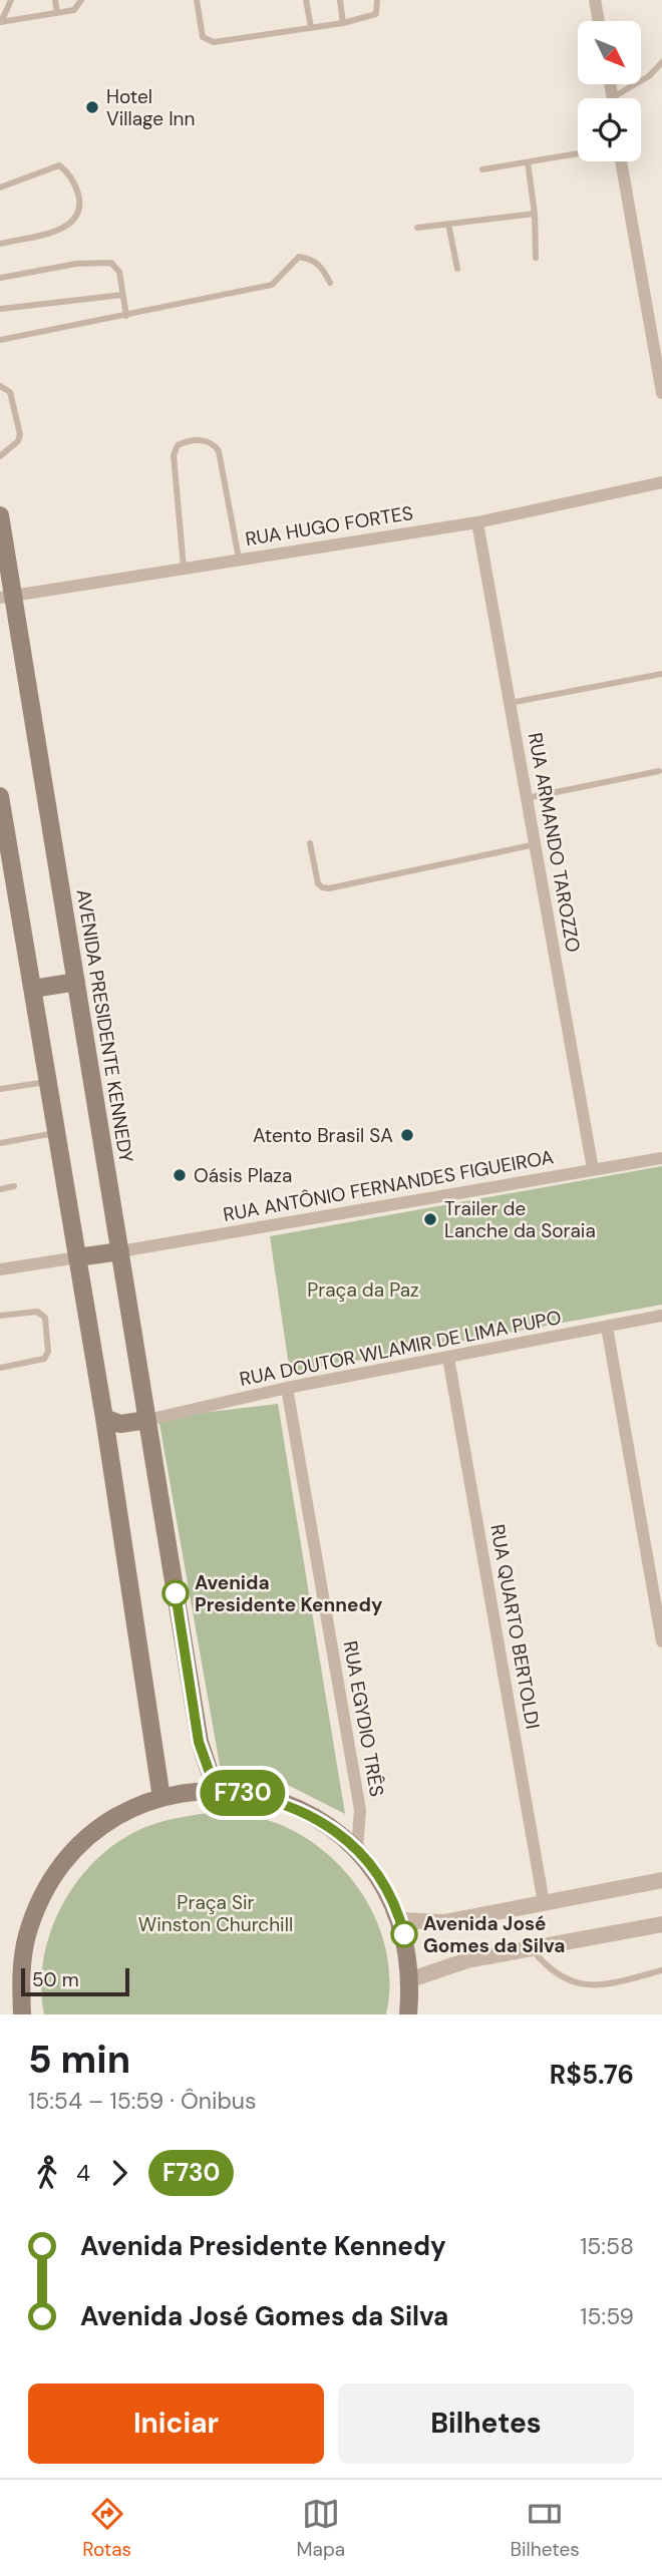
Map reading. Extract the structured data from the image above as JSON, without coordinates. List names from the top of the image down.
{
  "streets": {
    "main road": ["AVENIDA PRESIDENTE KENNEDY"],
    "street": [
      "RUA HUGO FORTES",
      "RUA ARMANDO TAROZZO",
      "RUA ANTÔNIO FERNANDES FIGUEIROA",
      "RUA DOUTOR WLAMIR DE LIMA PUPO",
      "RUA QUARTO BERTOLDI",
      "RUA EGYDIO TRÊS"
    ]
  },
  "crossings": [
    ["RUA HUGO FORTES", "RUA ARMANDO TAROZZO"],
    ["RUA HUGO FORTES", "AVENIDA PRESIDENTE KENNEDY"],
    ["RUA ARMANDO TAROZZO", "RUA ANTÔNIO FERNANDES FIGUEIROA"],
    ["AVENIDA PRESIDENTE KENNEDY", "RUA ANTÔNIO FERNANDES FIGUEIROA"],
    ["AVENIDA PRESIDENTE KENNEDY", "RUA DOUTOR WLAMIR DE LIMA PUPO"],
    ["RUA DOUTOR WLAMIR DE LIMA PUPO", "RUA QUARTO BERTOLDI"],
    ["RUA DOUTOR WLAMIR DE LIMA PUPO", "RUA EGYDIO TRÊS"]
  ],
  "parks": ["Praça da Paz", "Praça Sir Winston Churchill"],
  "places": [
    "Hotel Village Inn",
    "Atento Brasil SA",
    "Oásis Plaza",
    "Trailer de Lanche da Soraia",
    "Avenida Presidente Kennedy",
    "Avenida José Gomes da Silva"
  ],
  "lines": ["bus line F730"],
  "scale_bar": "50 m",
  "north": "bottom right",
  "page": {
    "on_map": "F730",
    "scale": "50 m",
    "heading": ["5 min", "15:54 – 15:59 · Ônibus", "R$5.76"],
    "legs": ["4", "F730"],
    "list": [
      {
        "name": "Avenida Presidente Kennedy",
        "value": "15:58"
      },
      {
        "name": "Avenida José Gomes da Silva",
        "value": "15:59"
      }
    ],
    "buttons": ["Iniciar", "Bilhetes"],
    "tabs": ["Rotas", "Mapa", "Bilhetes"]
  }
}
